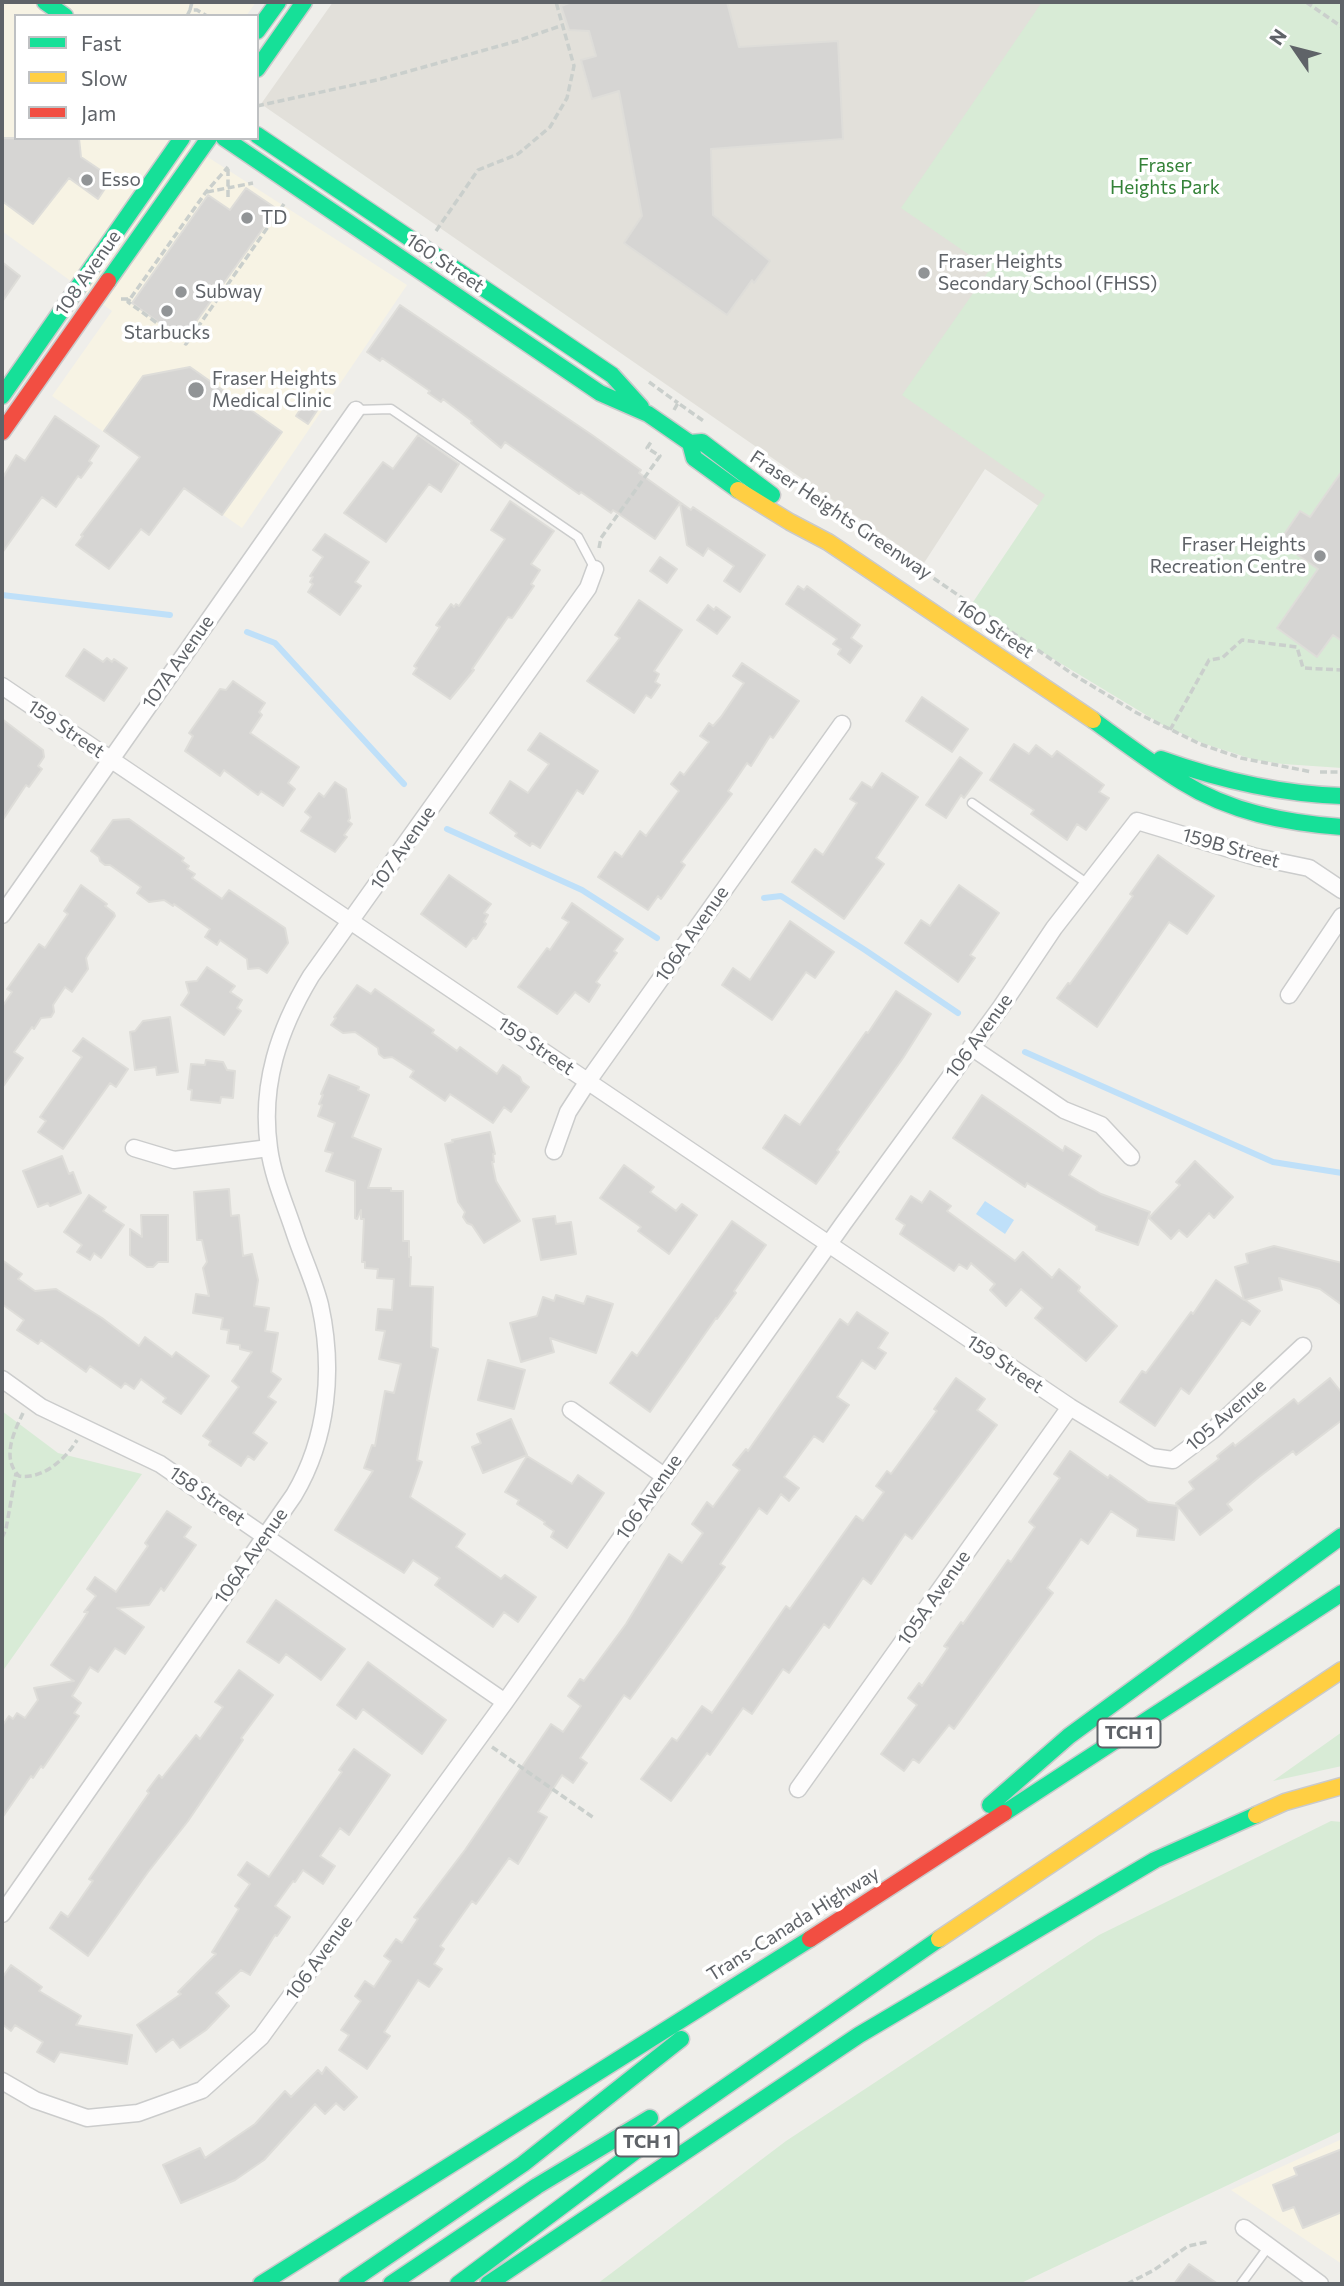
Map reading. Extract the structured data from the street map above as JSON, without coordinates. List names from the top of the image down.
{
  "streets": {
    "main road": [
      "160 Street",
      "108 Avenue",
      "TCH 1",
      "Trans-Canada Highway"
    ],
    "street": [
      "107A Avenue",
      "159 Street",
      "107 Avenue",
      "159B Street",
      "106A Avenue",
      "106 Avenue",
      "105 Avenue",
      "158 Street",
      "105A Avenue"
    ],
    "path": ["Fraser Heights Greenway"]
  },
  "crossings": [
    ["107A Avenue", "159 Street"],
    ["159 Street", "107 Avenue"],
    ["159 Street", "106A Avenue"],
    ["159 Street", "106 Avenue"],
    ["159 Street", "105 Avenue"],
    ["159 Street", "105A Avenue"],
    ["107 Avenue", "106A Avenue"],
    ["159B Street", "106 Avenue"],
    ["106A Avenue", "158 Street"],
    ["106 Avenue", "158 Street"],
    ["105 Avenue", "105A Avenue"]
  ],
  "parks": ["Fraser Heights Park"],
  "places": [
    "Esso",
    "TD",
    "Fraser Heights Secondary School (FHSS)",
    "Subway",
    "Starbucks",
    "Fraser Heights Medical Clinic",
    "Fraser Heights Recreation Centre"
  ],
  "legend": ["Fast", "Slow", "Jam"],
  "north": "top left"
}
